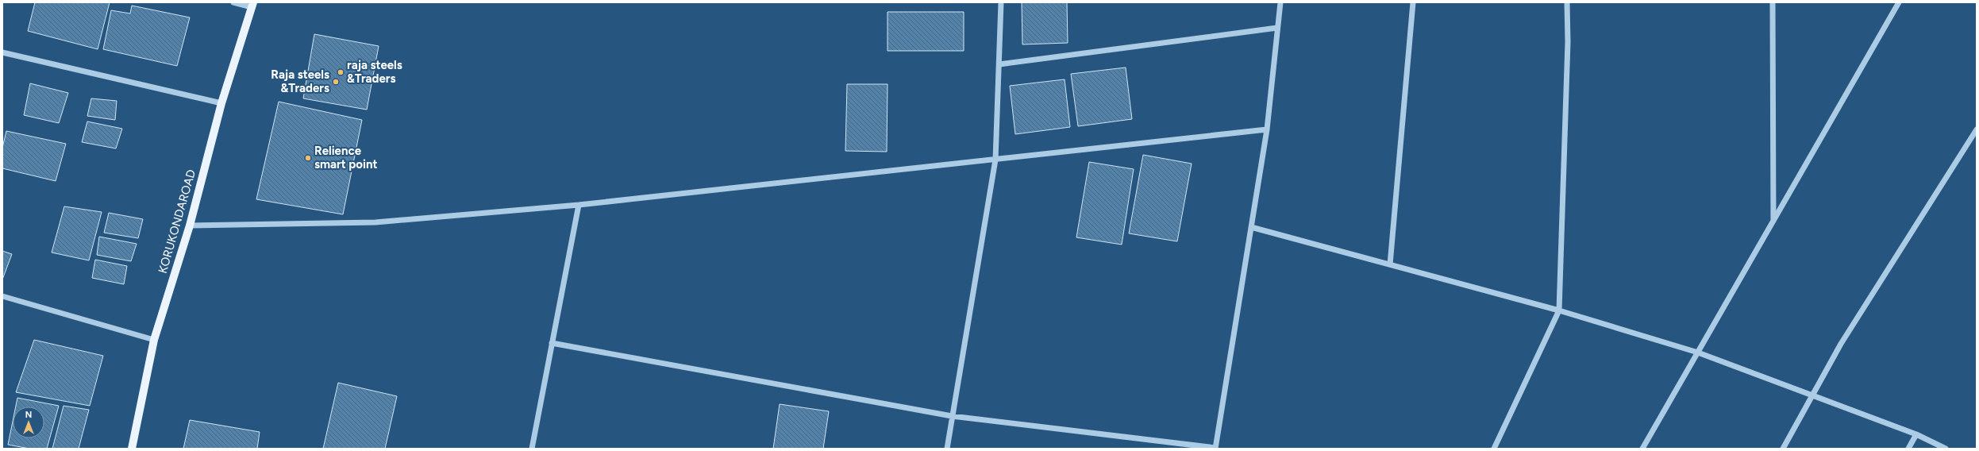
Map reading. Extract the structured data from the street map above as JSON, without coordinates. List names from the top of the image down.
{
  "streets": {
    "main road": ["KORUKONDAROAD"]
  },
  "places": ["raja steels &Traders", "Raja steels &Traders", "Relience smart point"],
  "north": "top"
}
